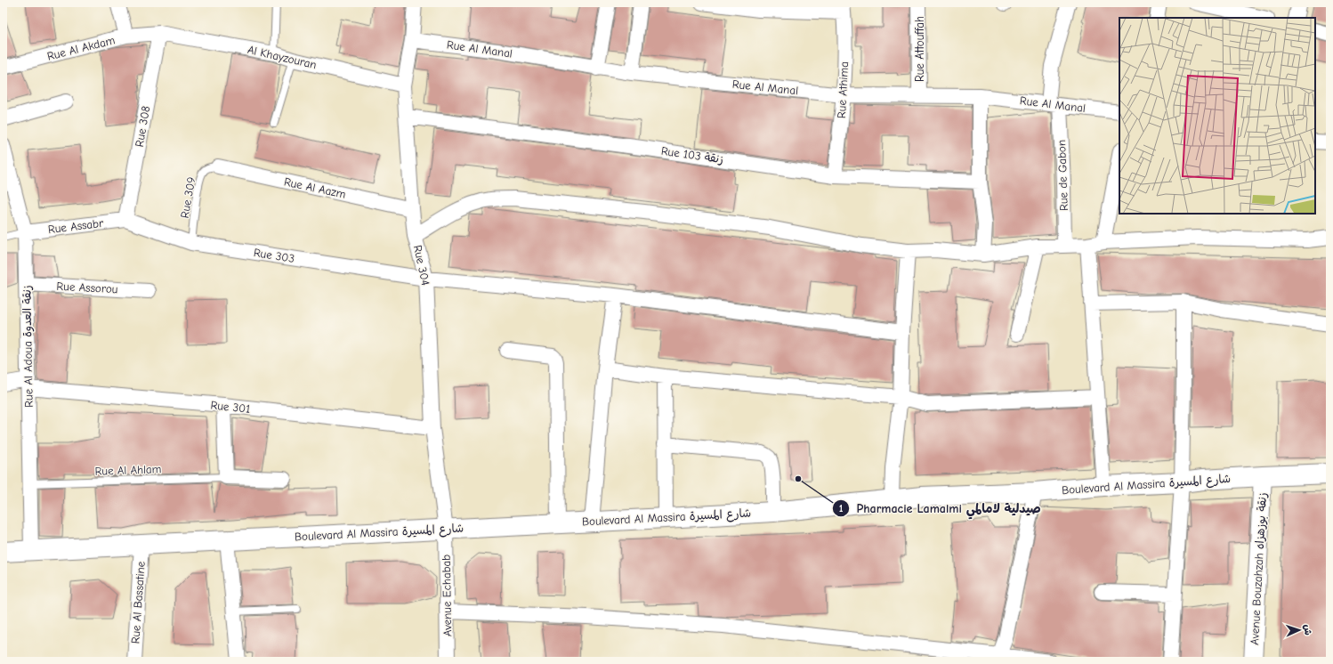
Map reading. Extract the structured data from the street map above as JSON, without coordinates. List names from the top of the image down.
{
  "streets": {
    "main road": ["Boulevard Al Massira شارع المسيرة"],
    "street": [
      "Rue Al Akdam",
      "Rue Al Manal",
      "Rue Attouffah",
      "Al Khayzouran",
      "Rue Athima",
      "Rue 308",
      "Rue 103 زنقة",
      "Rue de Gabon",
      "Rue Al Aazm",
      "Rue Assabr",
      "Rue 303",
      "Rue 304",
      "Rue Assorou",
      "Rue Al Adoua زنقة العدوة",
      "Rue 301",
      "Avenue Bouzahzah زنقة بوزهزاه",
      "Avenue Echabab",
      "Rue Al Bassatine"
    ],
    "lane": ["Rue 309", "Rue Al Ahlam"]
  },
  "crossings": [
    ["Rue Al Akdam", "Al Khayzouran"],
    ["Rue Al Akdam", "Rue 308"],
    ["Rue Al Manal", "Rue Attouffah"],
    ["Rue Al Manal", "Rue Athima"],
    ["Rue Al Manal", "Rue de Gabon"],
    ["Rue Al Manal", "Rue 304"],
    ["Al Khayzouran", "Rue 308"],
    ["Al Khayzouran", "Rue 304"],
    ["Rue Athima", "Rue 103 زنقة"],
    ["Rue 308", "Rue Assabr"],
    ["Rue 308", "Rue 303"],
    ["Rue 103 زنقة", "Rue 304"],
    ["Rue Al Aazm", "Rue 309"],
    ["Rue Al Aazm", "Rue 304"],
    ["Rue 309", "Rue 303"],
    ["Rue Assabr", "Rue 303"],
    ["Rue Assabr", "Rue Al Adoua زنقة العدوة"],
    ["Rue 303", "Rue 304"],
    ["Rue 304", "Rue 301"],
    ["Rue 304", "Boulevard Al Massira شارع المسيرة"],
    ["Rue 304", "Avenue Echabab"],
    ["Rue Assorou", "Rue Al Adoua زنقة العدوة"],
    ["Rue Al Adoua زنقة العدوة", "Rue 301"],
    ["Rue Al Adoua زنقة العدوة", "Rue Al Ahlam"],
    ["Rue Al Adoua زنقة العدوة", "Boulevard Al Massira شارع المسيرة"],
    ["Boulevard Al Massira شارع المسيرة", "Avenue Bouzahzah زنقة بوزهزاه"],
    ["Boulevard Al Massira شارع المسيرة", "Avenue Echabab"],
    ["Boulevard Al Massira شارع المسيرة", "Rue Al Bassatine"]
  ],
  "places": ["Pharmacie Lamalmi صيدلية لامالمي"],
  "north": "right"
}
